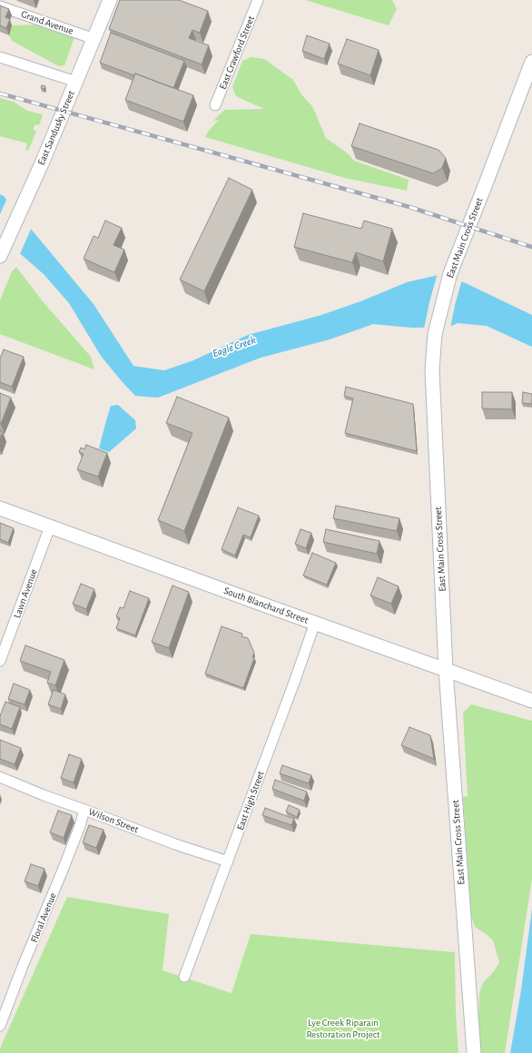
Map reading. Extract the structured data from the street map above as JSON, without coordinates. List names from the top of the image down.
{
  "streets": {
    "main road": ["East Sandusky Street", "East Main Cross Street", "South Blanchard Street"],
    "street": [
      "Grand Avenue",
      "East Crawford Street",
      "Lawn Avenue",
      "East High Street",
      "Wilson Street",
      "Floral Avenue"
    ]
  },
  "crossings": [
    ["Grand Avenue", "East Sandusky Street"],
    ["East Main Cross Street", "South Blanchard Street"],
    ["Lawn Avenue", "South Blanchard Street"],
    ["South Blanchard Street", "East High Street"],
    ["East High Street", "Wilson Street"],
    ["Wilson Street", "Floral Avenue"]
  ],
  "water": ["Eagle Creek"],
  "parks": ["Lye Creek Riparain Restoration Project"]
}
